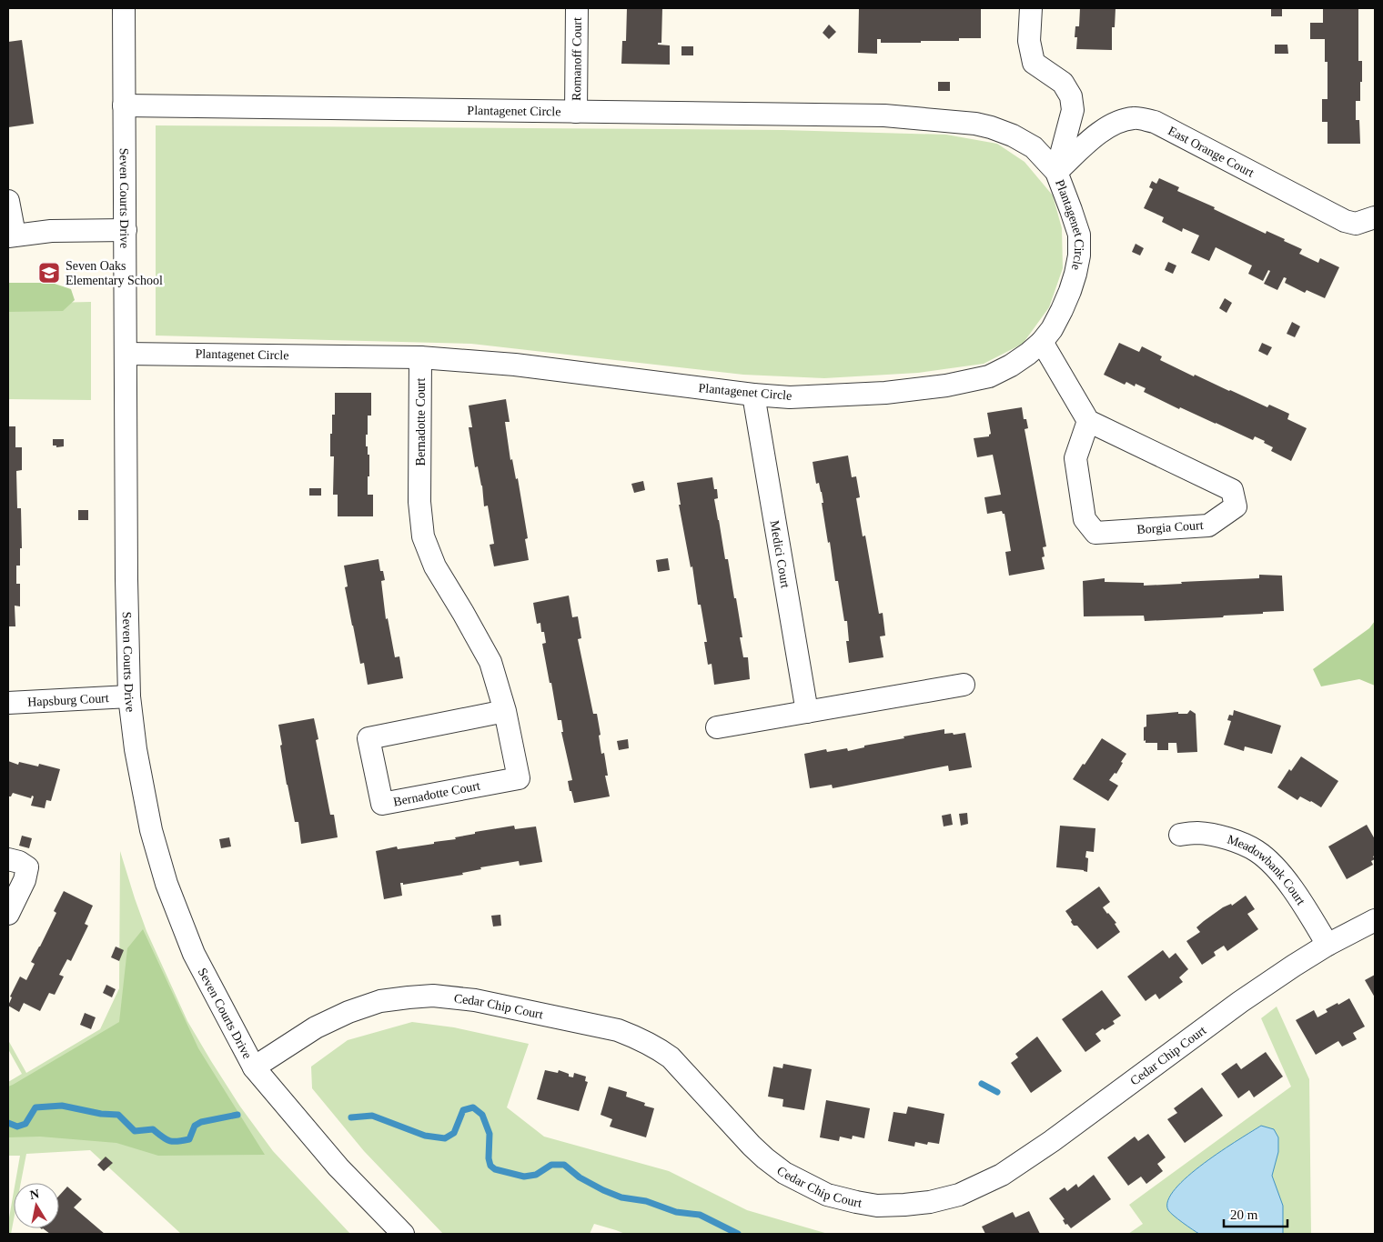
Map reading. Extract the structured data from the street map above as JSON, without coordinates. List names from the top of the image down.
{
  "streets": {
    "street": [
      "Romanoff Court",
      "Plantagenet Circle",
      "East Orange Court",
      "Seven Courts Drive",
      "Bernadotte Court",
      "Borgia Court",
      "Medici Court",
      "Hapsburg Court",
      "Meadowbank Court",
      "Cedar Chip Court"
    ]
  },
  "crossings": [
    ["Romanoff Court", "Plantagenet Circle"],
    ["Plantagenet Circle", "East Orange Court"],
    ["Plantagenet Circle", "Seven Courts Drive"],
    ["Plantagenet Circle", "Bernadotte Court"],
    ["Plantagenet Circle", "Medici Court"],
    ["Seven Courts Drive", "Hapsburg Court"],
    ["Seven Courts Drive", "Cedar Chip Court"],
    ["Meadowbank Court", "Cedar Chip Court"]
  ],
  "places": {
    "school or university": ["Seven Oaks Elementary School"]
  },
  "scale_bar": "20 m",
  "north": "top"
}
